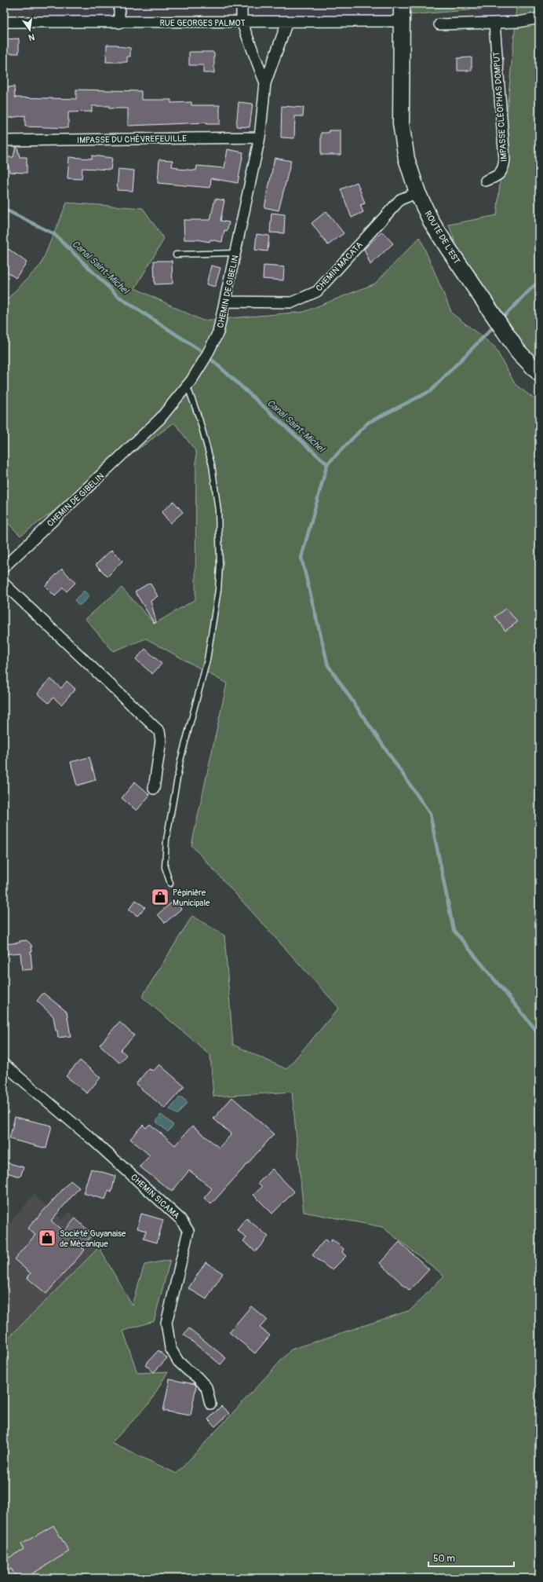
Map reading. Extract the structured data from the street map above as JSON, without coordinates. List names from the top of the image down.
{
  "streets": {
    "main road": ["ROUTE DE L'EST"],
    "street": [
      "RUE GEORGES PALMOT",
      "IMPASSE CLÉOPHAS DOMPUT",
      "IMPASSE DU CHÈVREFEUILLE",
      "CHEMIN MACATA",
      "CHEMIN DE GIBELIN",
      "CHEMIN SICAMA"
    ]
  },
  "crossings": [
    ["RUE GEORGES PALMOT", "ROUTE DE L'EST"],
    ["RUE GEORGES PALMOT", "CHEMIN DE GIBELIN"],
    ["IMPASSE DU CHÈVREFEUILLE", "CHEMIN DE GIBELIN"],
    ["ROUTE DE L'EST", "CHEMIN MACATA"],
    ["CHEMIN MACATA", "CHEMIN DE GIBELIN"]
  ],
  "water": ["Canal Saint-Michel"],
  "places": {
    "shop": ["Pépinière Municipale", "Société Guyanaise de Mécanique"]
  },
  "scale_bar": "50 m",
  "north": "bottom"
}
